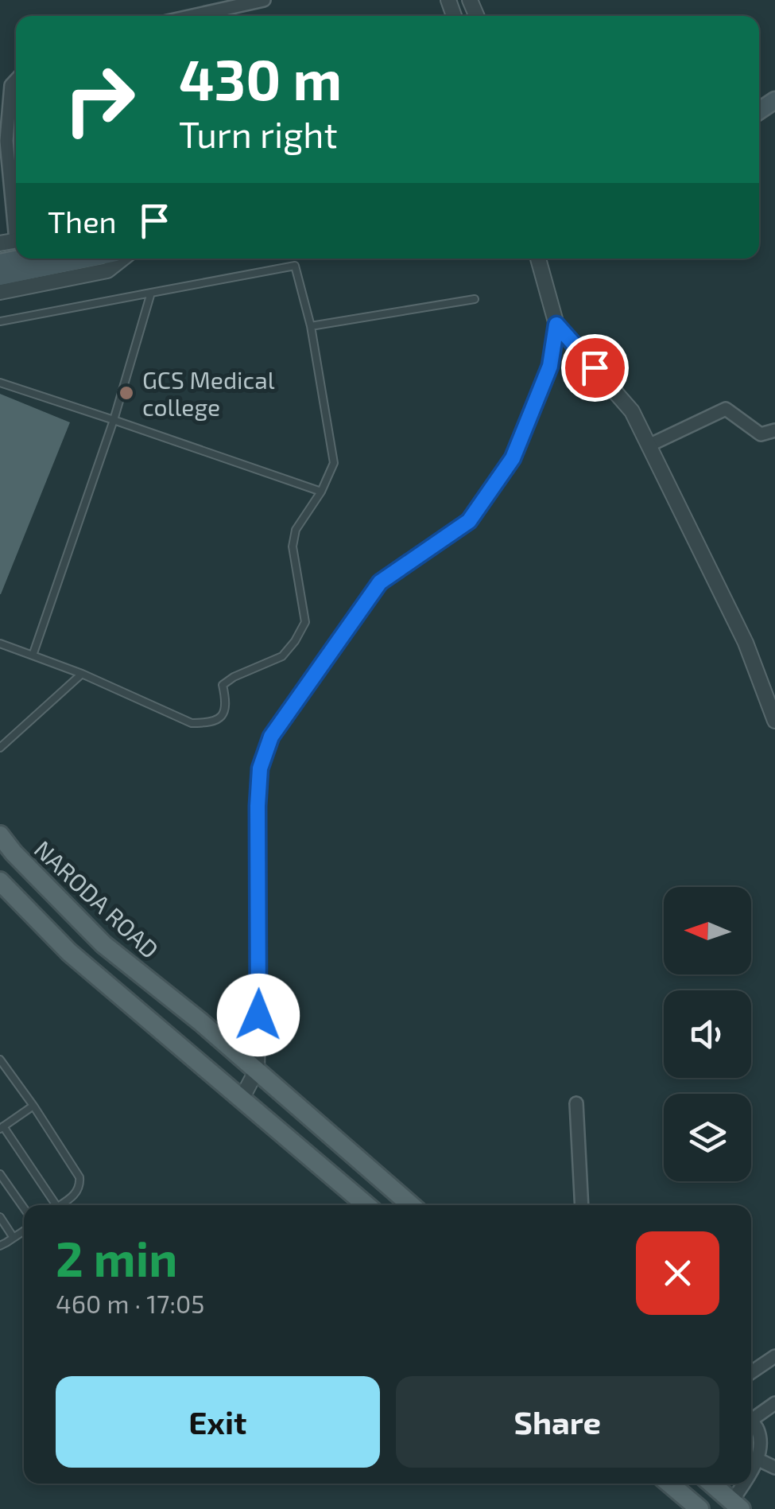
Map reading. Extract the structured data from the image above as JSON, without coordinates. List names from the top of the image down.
{
  "streets": {
    "main road": ["NARODA ROAD"]
  },
  "places": ["GCS Medical college"],
  "north": "left",
  "page": {
    "turn": ["430 m", "Turn right"],
    "then": "Then",
    "heading": ["2 min", "460 m · 17:05"],
    "buttons": ["Exit", "Share"]
  }
}
